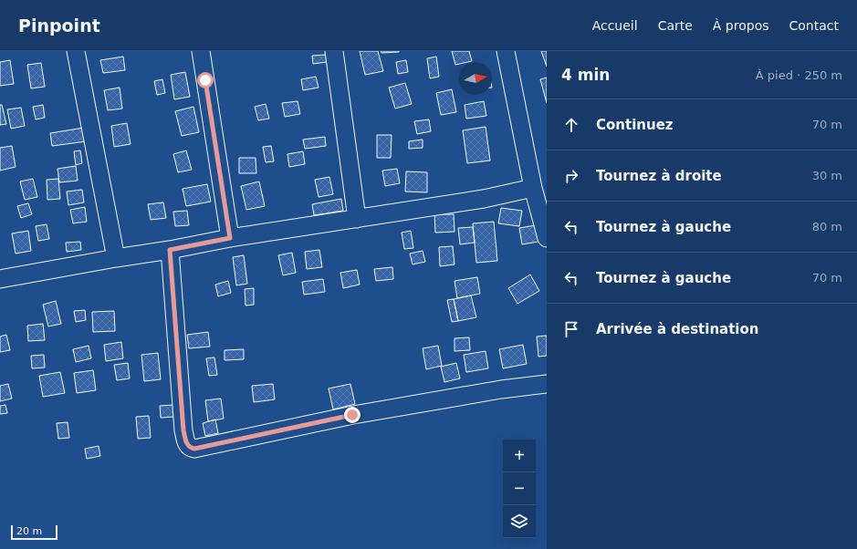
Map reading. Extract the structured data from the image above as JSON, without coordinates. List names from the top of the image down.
{
  "scale_bar": "20 m",
  "north": "right",
  "page": {
    "header": "Pinpoint",
    "nav": [
      "Accueil",
      "Carte",
      "À propos",
      "Contact"
    ],
    "heading": ["4 min", "À pied · 250 m"],
    "list": [
      ["Continuez", "70 m"],
      ["Tournez à droite", "30 m"],
      ["Tournez à gauche", "80 m"],
      ["Tournez à gauche", "70 m"],
      "Arrivée à destination"
    ],
    "map_buttons": ["+", "−"],
    "scale": "20 m"
  }
}
